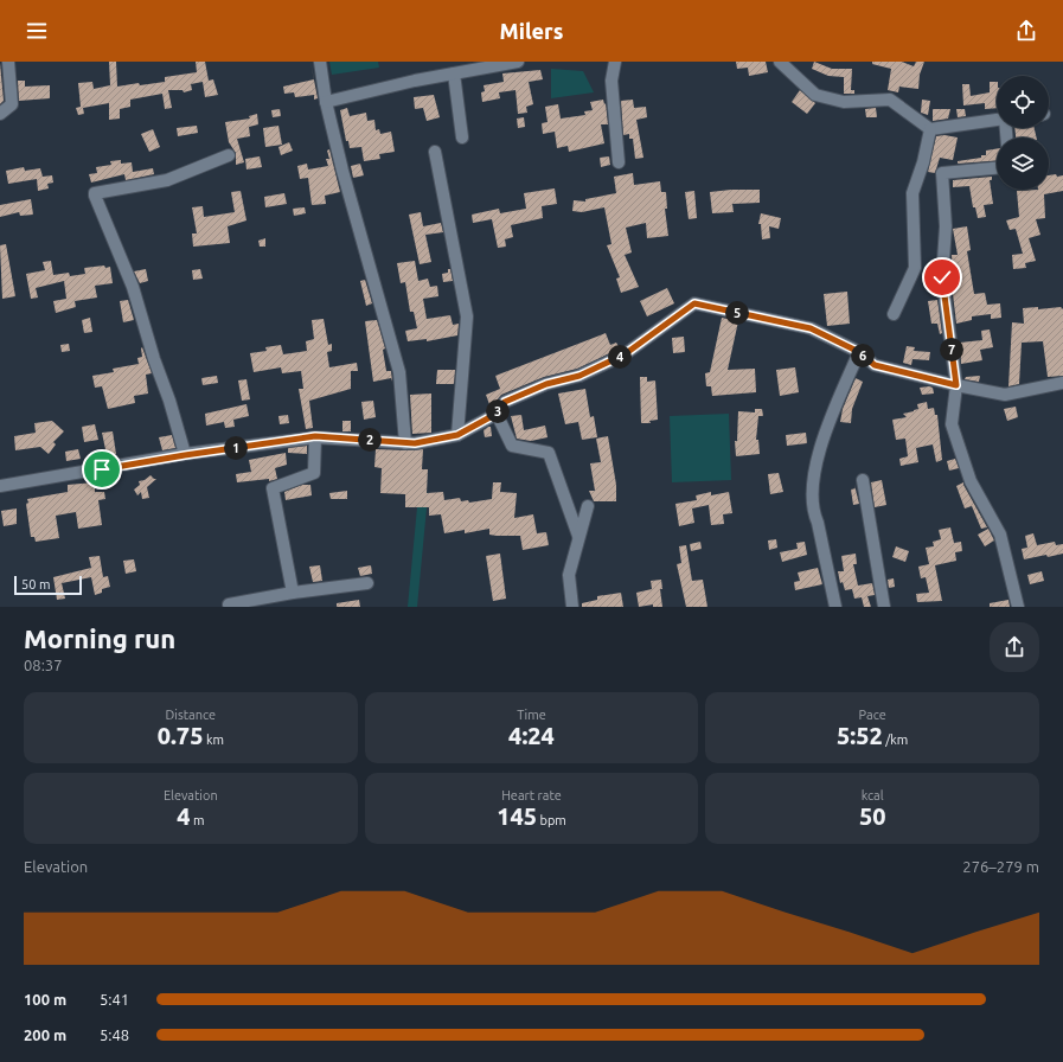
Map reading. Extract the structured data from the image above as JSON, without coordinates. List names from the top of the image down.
{
  "scale_bar": "50 m",
  "page": {
    "header": "Milers",
    "pins": [
      "5",
      "7",
      "6",
      "4",
      "3",
      "2",
      "1"
    ],
    "scale": "50 m",
    "heading": ["Morning run", "08:37"],
    "stats": [
      ["Distance", "0.75 km"],
      ["Time", "4:24"],
      ["Pace", "5:52 /km"],
      ["Elevation", "4 m"],
      ["Heart rate", "145 bpm"],
      ["kcal", "50"]
    ],
    "chart": ["Elevation", "276–279 m"],
    "list": [
      {
        "name": "100 m",
        "note": "5:41"
      },
      {
        "name": "200 m",
        "note": "5:48"
      }
    ]
  }
}
